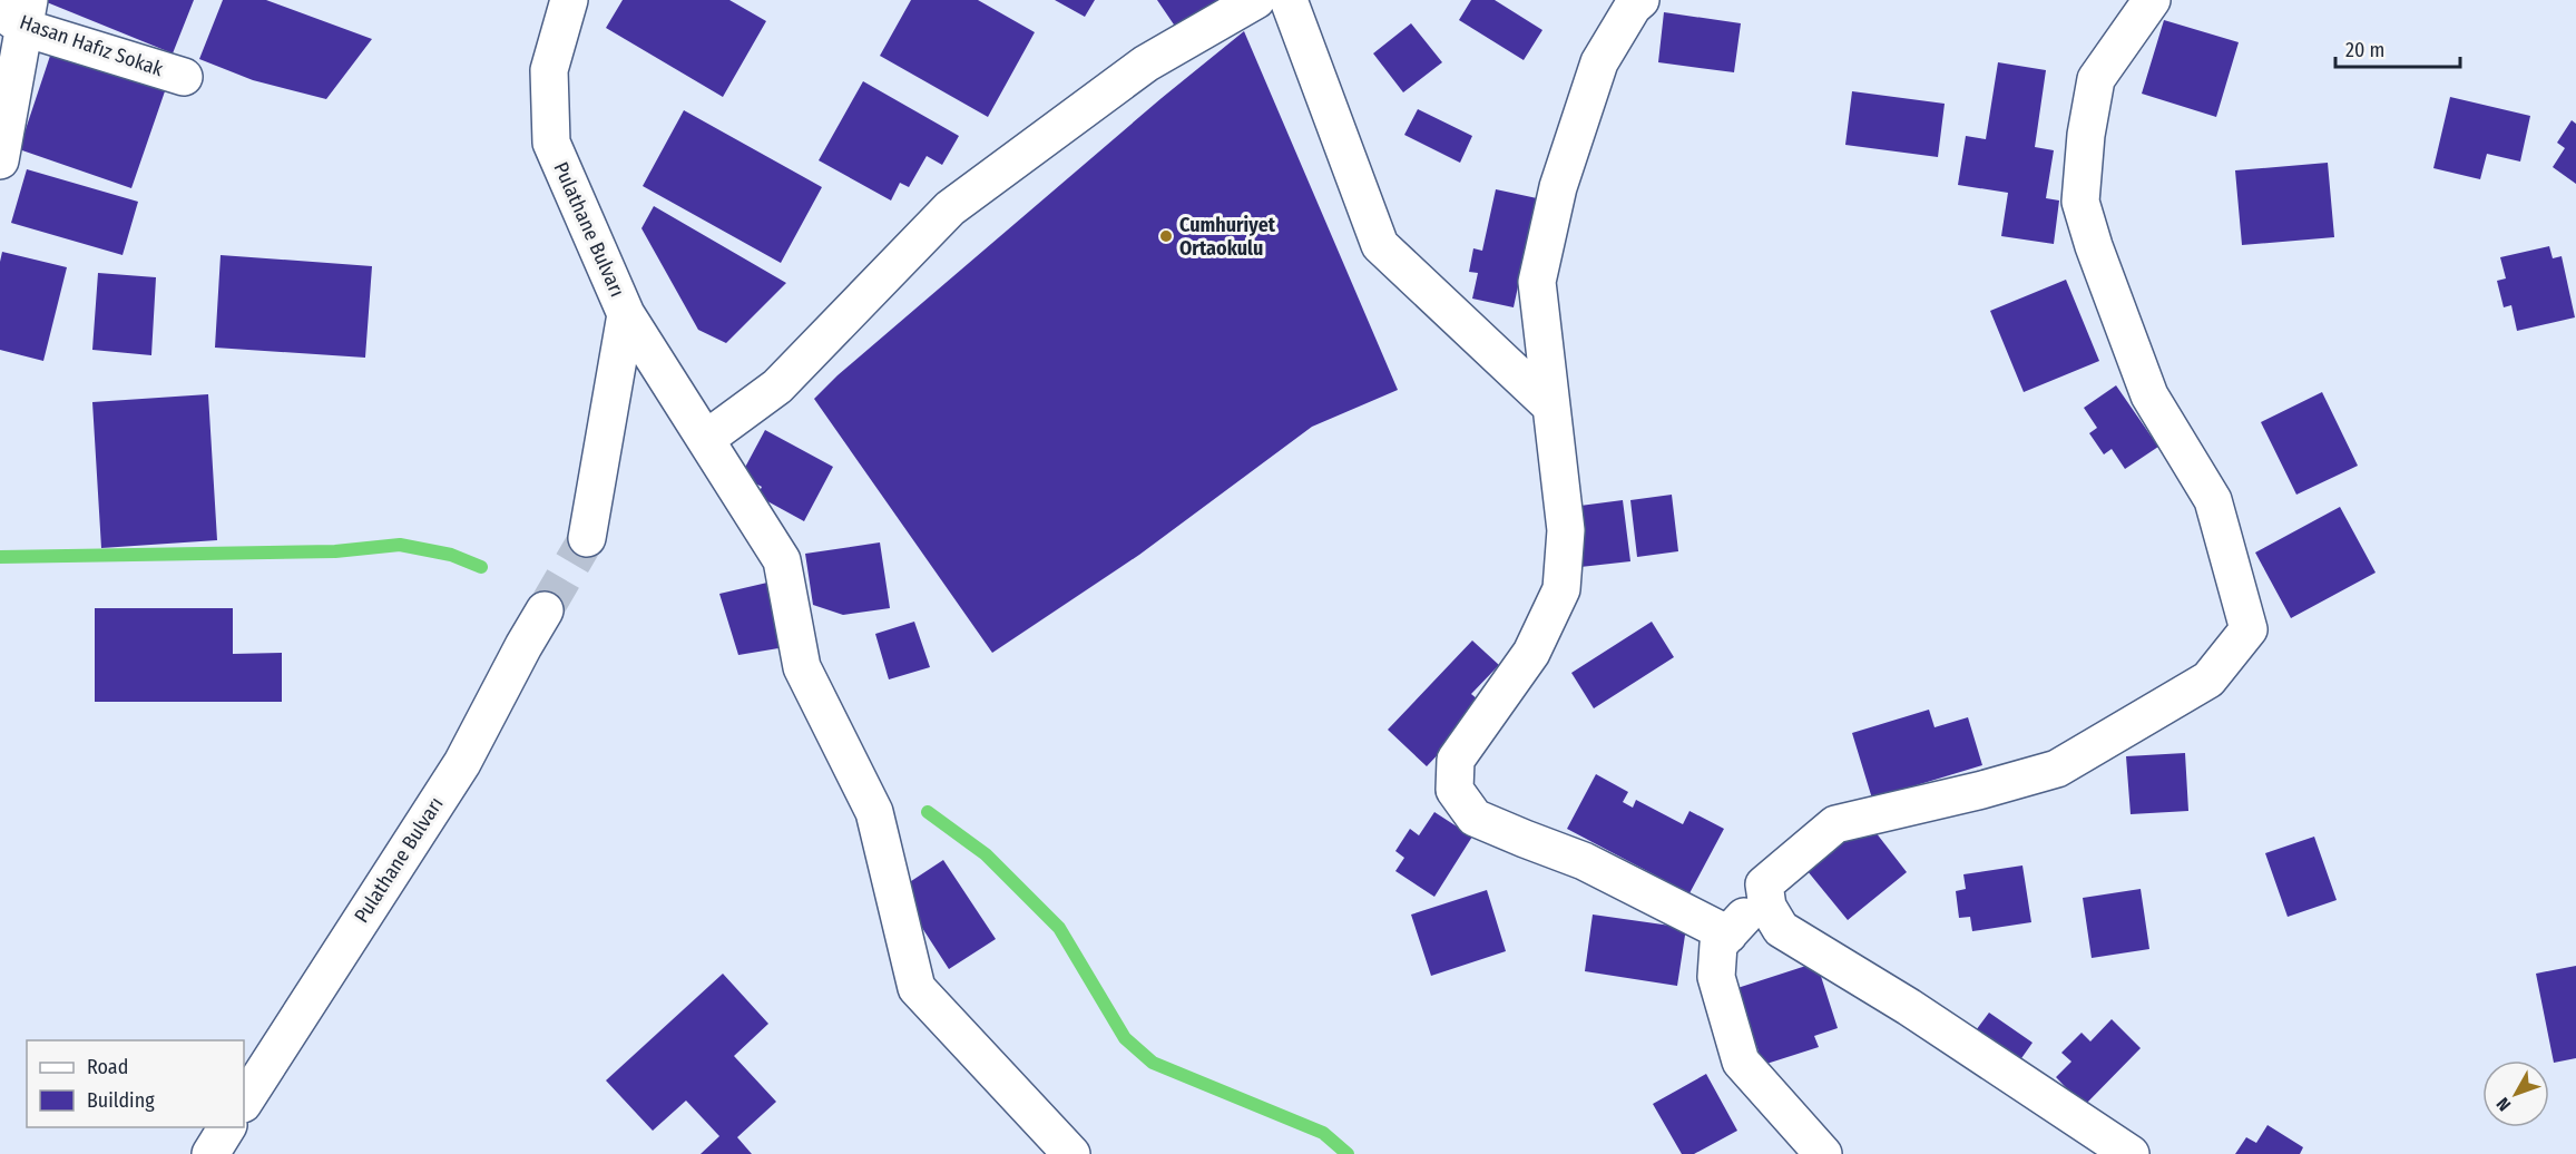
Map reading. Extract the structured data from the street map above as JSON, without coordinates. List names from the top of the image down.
{
  "streets": {
    "street": ["Hasan Hafız Sokak", "Pulathane Bulvarı"]
  },
  "places": ["Cumhuriyet Ortaokulu"],
  "legend": ["Road", "Building"],
  "scale_bar": "20 m",
  "north": "bottom left"
}
